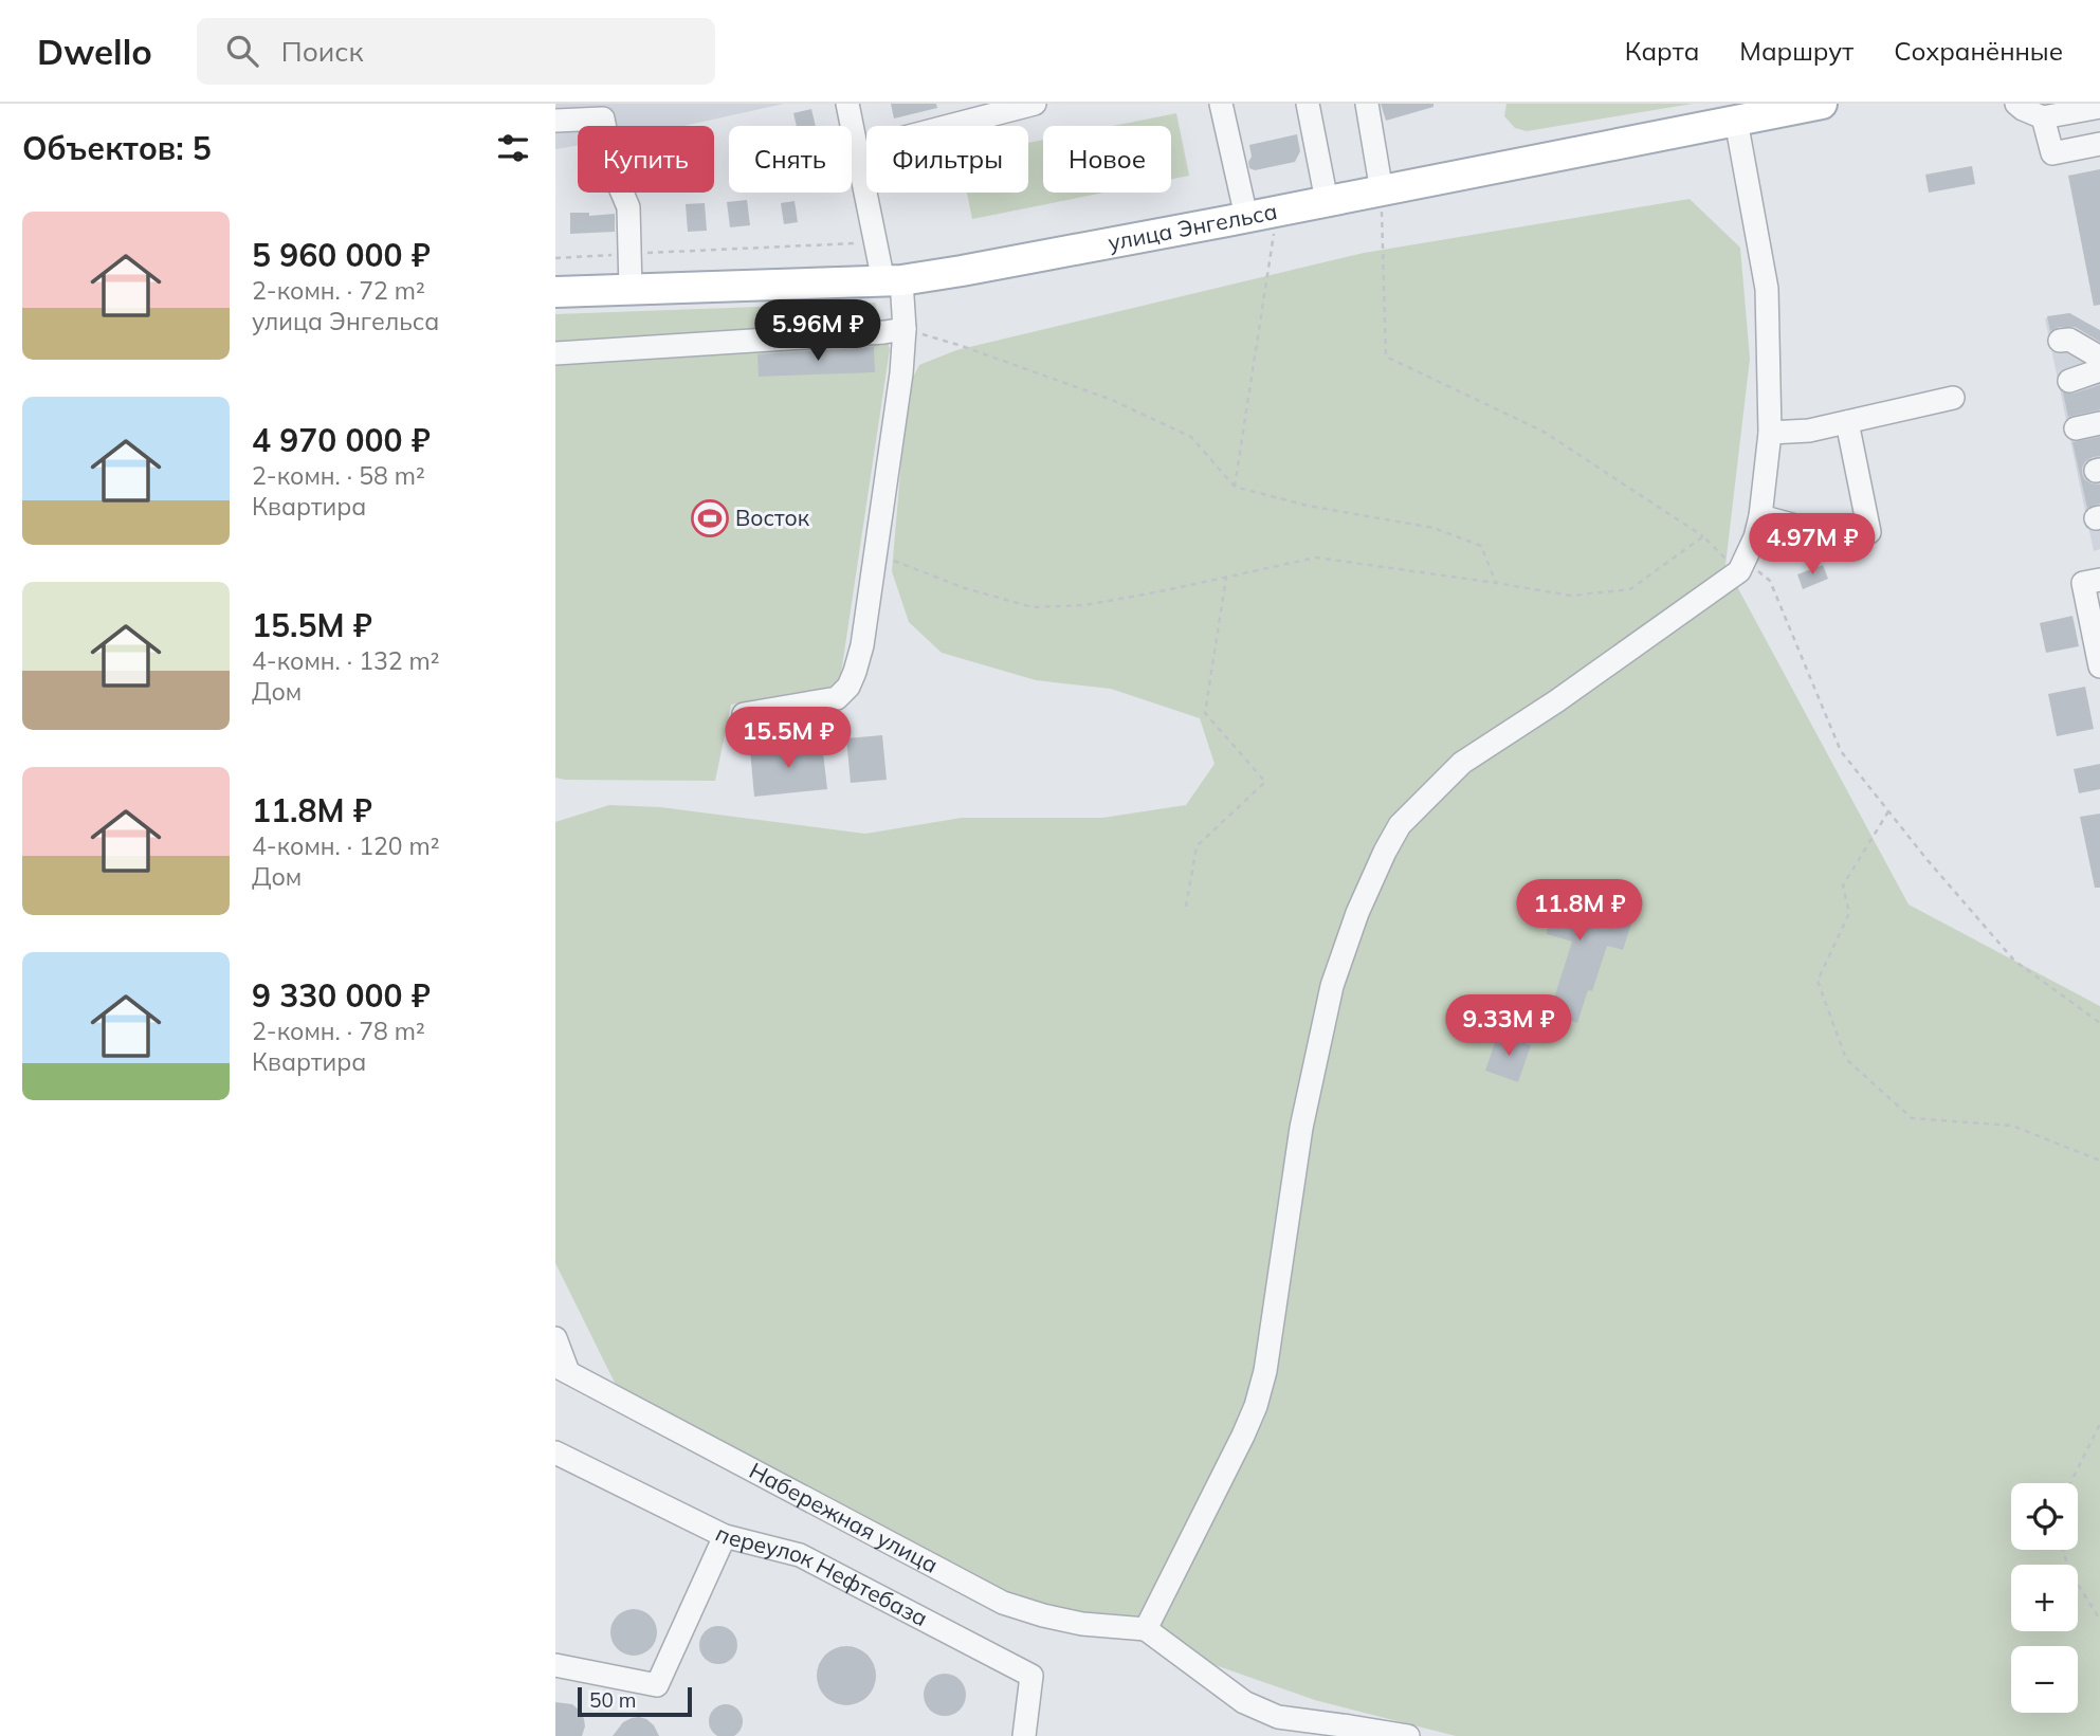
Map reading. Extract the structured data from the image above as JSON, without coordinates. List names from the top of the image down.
{
  "streets": {
    "main road": ["улица Энгельса"],
    "street": ["Набережная улица", "переулок Нефтебаза"]
  },
  "places": {
    "sports": ["Восток"]
  },
  "scale_bar": "50 m",
  "page": {
    "header": "Dwello",
    "search": "Поиск",
    "nav": ["Карта", "Маршрут", "Сохранённые"],
    "heading": "Объектов: 5",
    "chip": [
      "Купить",
      "Снять",
      "Фильтры",
      "Новое"
    ],
    "list": [
      {
        "name": "5 960 000 ₽",
        "note": "2-комн. · 72 m² · улица Энгельса"
      },
      {
        "name": "4 970 000 ₽",
        "note": "2-комн. · 58 m² · Квартира"
      },
      {
        "name": "15.5M ₽",
        "note": "4-комн. · 132 m² · Дом"
      },
      {
        "name": "11.8M ₽",
        "note": "4-комн. · 120 m² · Дом"
      },
      {
        "name": "9 330 000 ₽",
        "note": "2-комн. · 78 m² · Квартира"
      }
    ],
    "price": [
      "5.96M ₽",
      "4.97M ₽",
      "15.5M ₽",
      "11.8M ₽",
      "9.33M ₽"
    ],
    "map_buttons": ["+", "−"],
    "scale": "50 m"
  }
}
